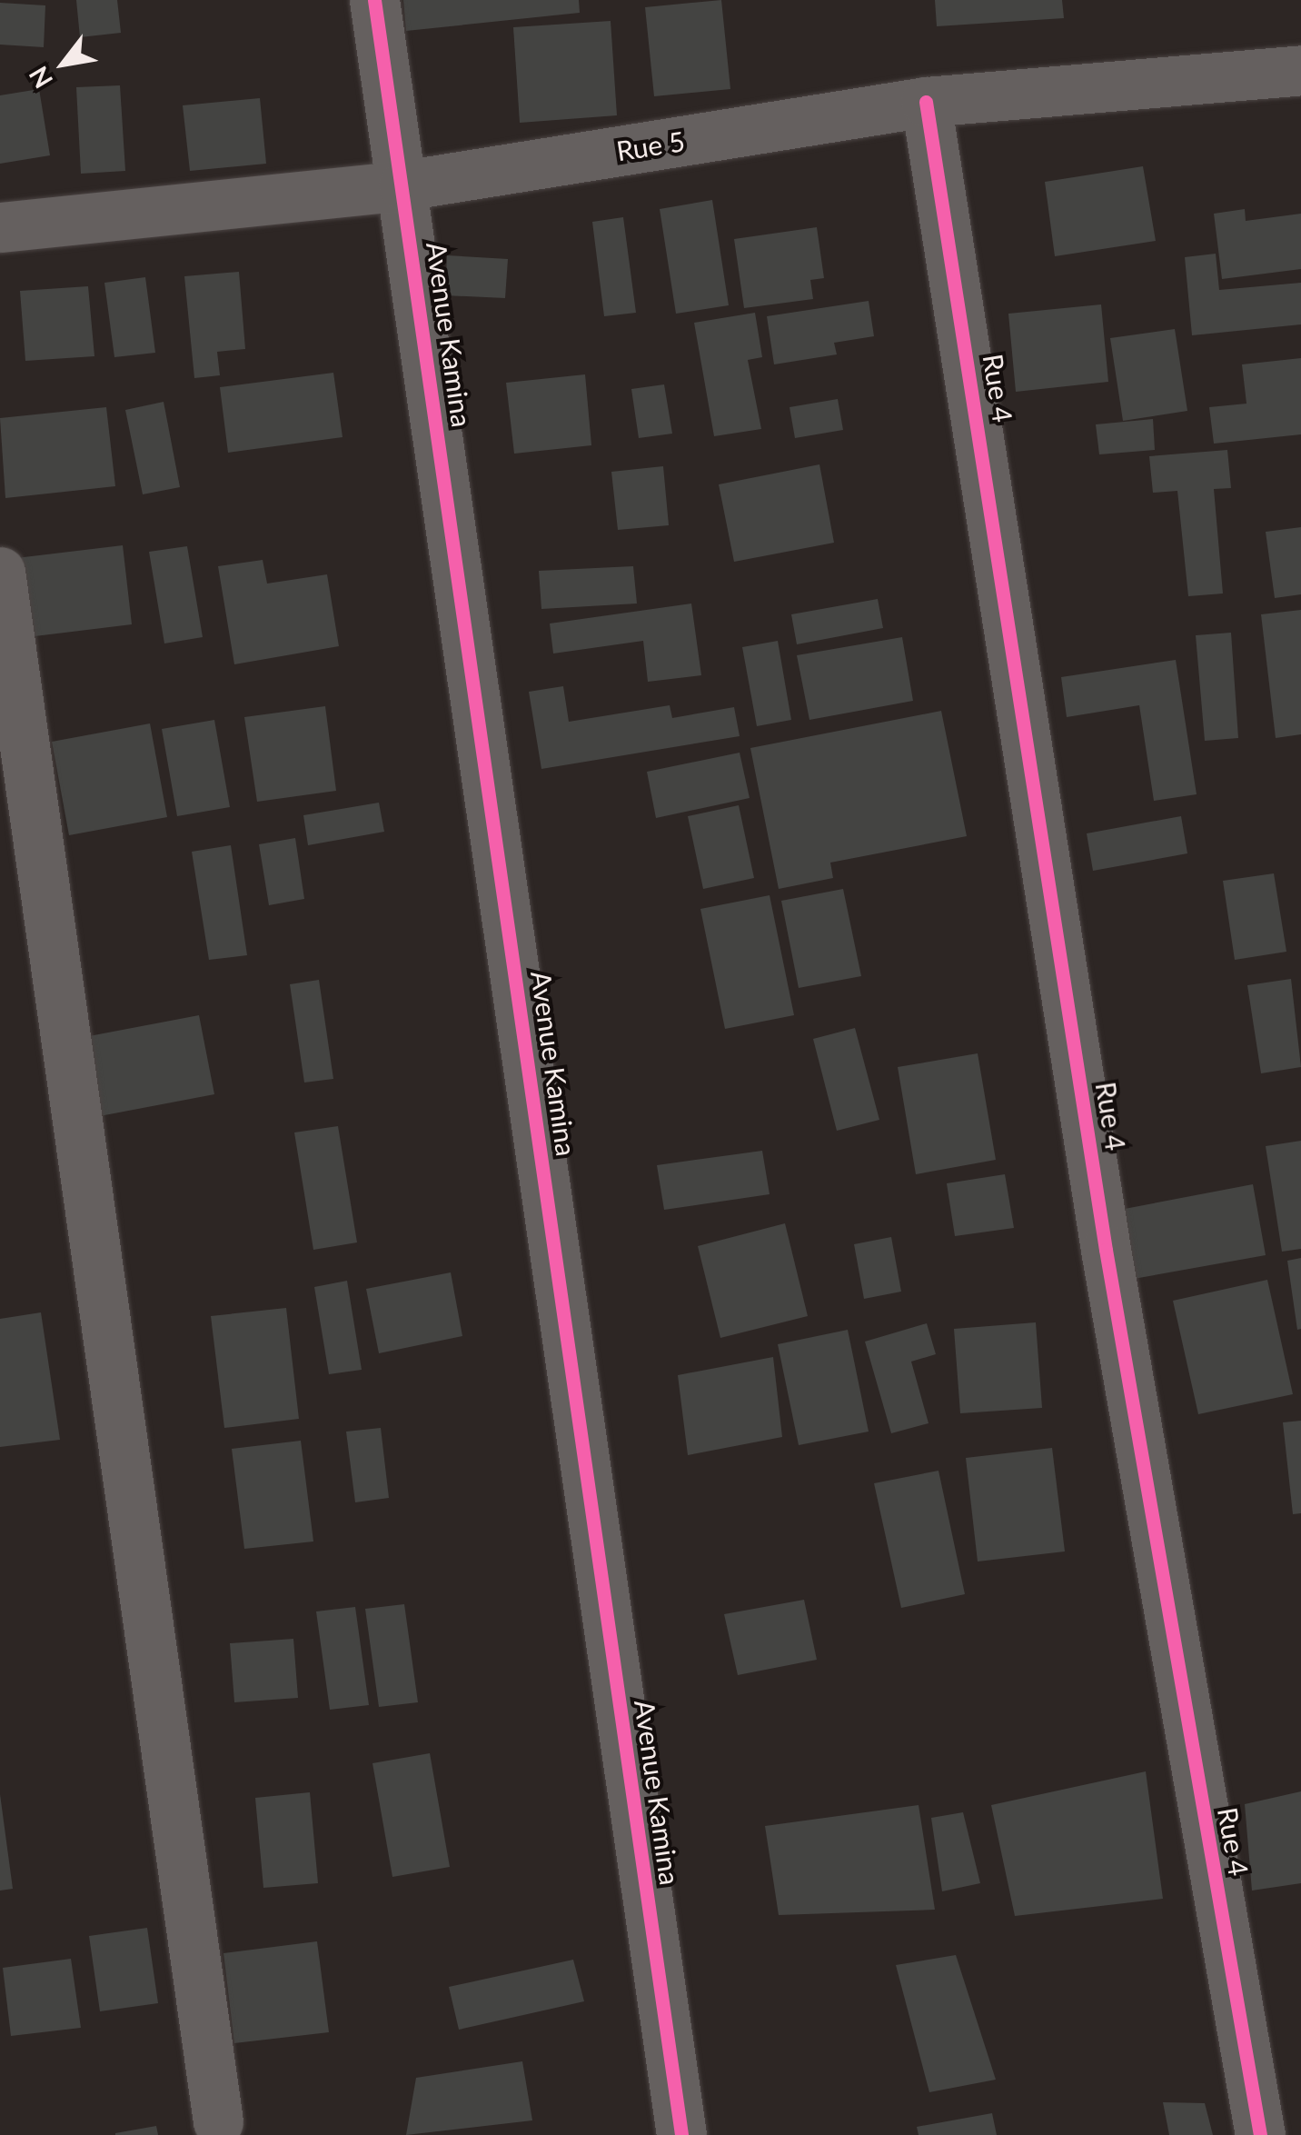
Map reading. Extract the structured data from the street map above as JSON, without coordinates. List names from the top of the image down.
{
  "streets": {
    "street": ["Rue 5", "Avenue Kamina", "Rue 4"]
  },
  "crossings": [
    ["Rue 5", "Avenue Kamina"],
    ["Rue 5", "Rue 4"]
  ],
  "north": "bottom left"
}
